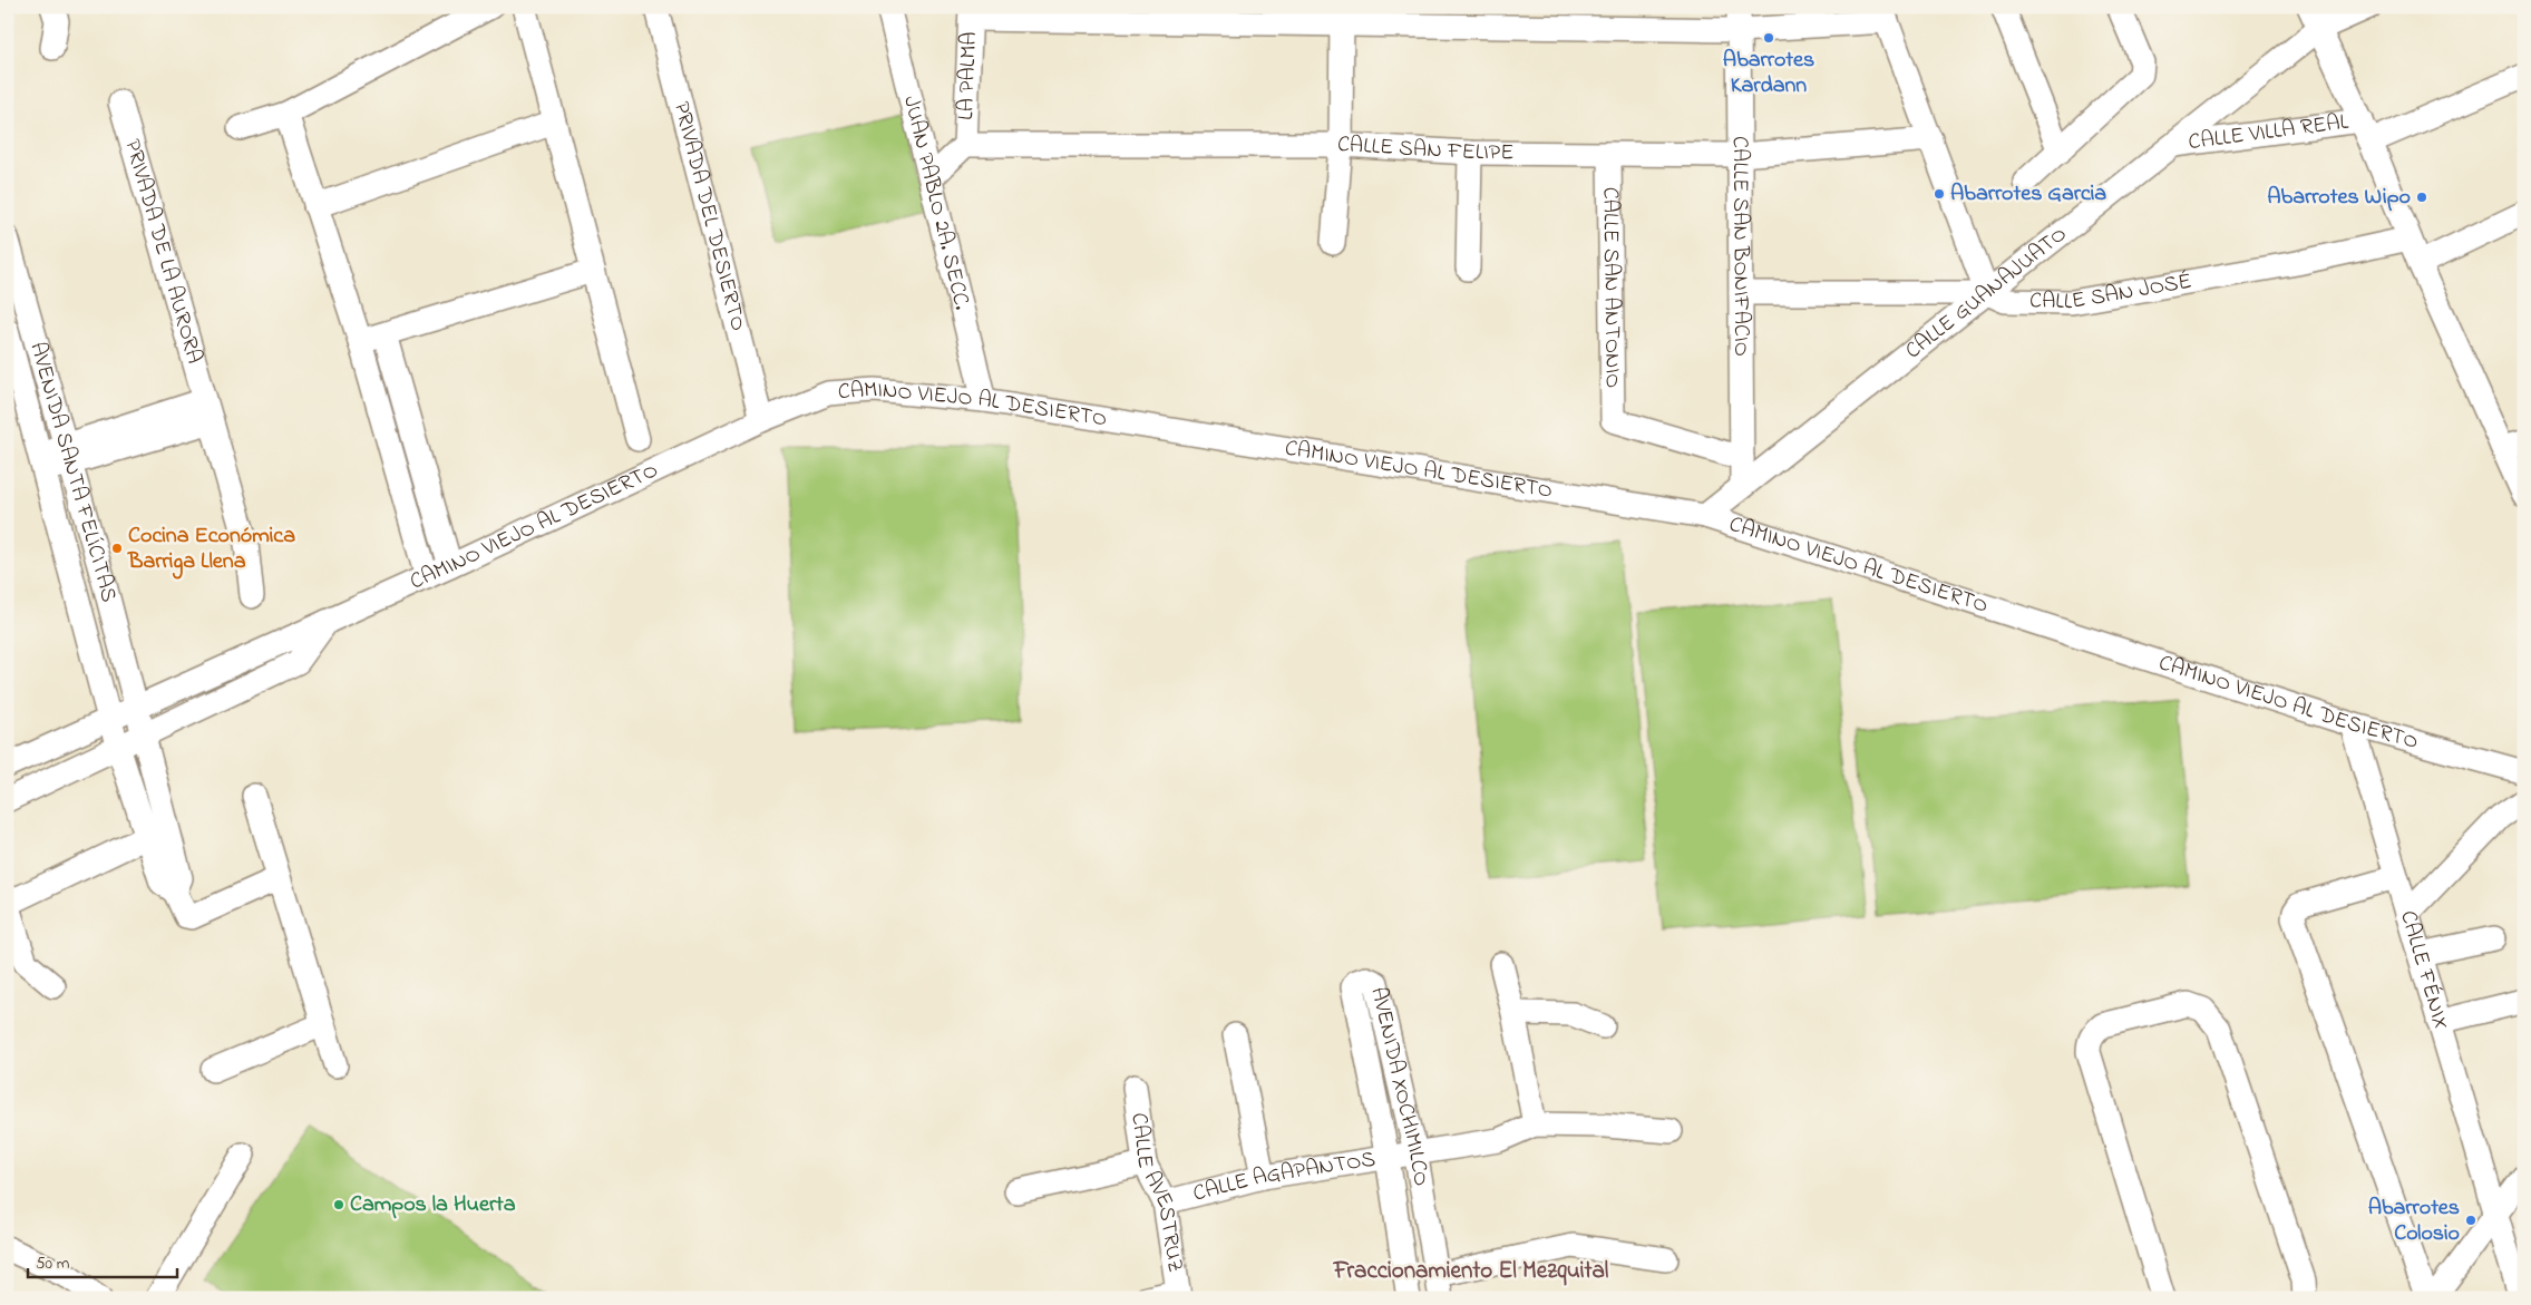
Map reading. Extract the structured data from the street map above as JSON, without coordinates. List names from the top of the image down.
{
  "streets": {
    "street": [
      "LA PALMA",
      "CALLE VILLA REAL",
      "CALLE SAN FELIPE",
      "JUAN PABLO 2A. SECC.",
      "PRIVADA DEL DESIERTO",
      "CALLE SAN BONIFACIO",
      "PRIVADA DE LA AURORA",
      "CALLE SAN ANTONIO",
      "CALLE SAN JOSÉ",
      "CALLE GUANAJUATO",
      "CAMINO VIEJO AL DESIERTO",
      "AVENIDA SANTA FELÍCITAS",
      "CALLE FÉNIX",
      "AVENIDA XOCHIMILCO",
      "CALLE AGAPANTOS",
      "CALLE AVESTRUZ"
    ]
  },
  "crossings": [
    ["LA PALMA", "CALLE SAN FELIPE"],
    ["CALLE VILLA REAL", "CALLE GUANAJUATO"],
    ["CALLE SAN FELIPE", "CALLE SAN BONIFACIO"],
    ["CALLE SAN FELIPE", "CALLE SAN ANTONIO"],
    ["JUAN PABLO 2A. SECC.", "CAMINO VIEJO AL DESIERTO"],
    ["PRIVADA DEL DESIERTO", "CAMINO VIEJO AL DESIERTO"],
    ["CALLE SAN BONIFACIO", "CALLE SAN ANTONIO"],
    ["CALLE SAN BONIFACIO", "CALLE SAN JOSÉ"],
    ["CALLE SAN BONIFACIO", "CALLE GUANAJUATO"],
    ["CALLE SAN JOSÉ", "CALLE GUANAJUATO"],
    ["CALLE GUANAJUATO", "CAMINO VIEJO AL DESIERTO"],
    ["CAMINO VIEJO AL DESIERTO", "AVENIDA SANTA FELÍCITAS"],
    ["CAMINO VIEJO AL DESIERTO", "CALLE FÉNIX"],
    ["AVENIDA XOCHIMILCO", "CALLE AGAPANTOS"],
    ["CALLE AGAPANTOS", "CALLE AVESTRUZ"]
  ],
  "districts": ["Fraccionamiento El Mezquital"],
  "places": [
    "Abarrotes Kardann",
    "Abarrotes Garcia",
    "Abarrotes Wipo",
    "Cocina Económica Barriga Llena",
    "Campos la Huerta",
    "Abarrotes Colosio"
  ],
  "scale_bar": "50 m"
}
